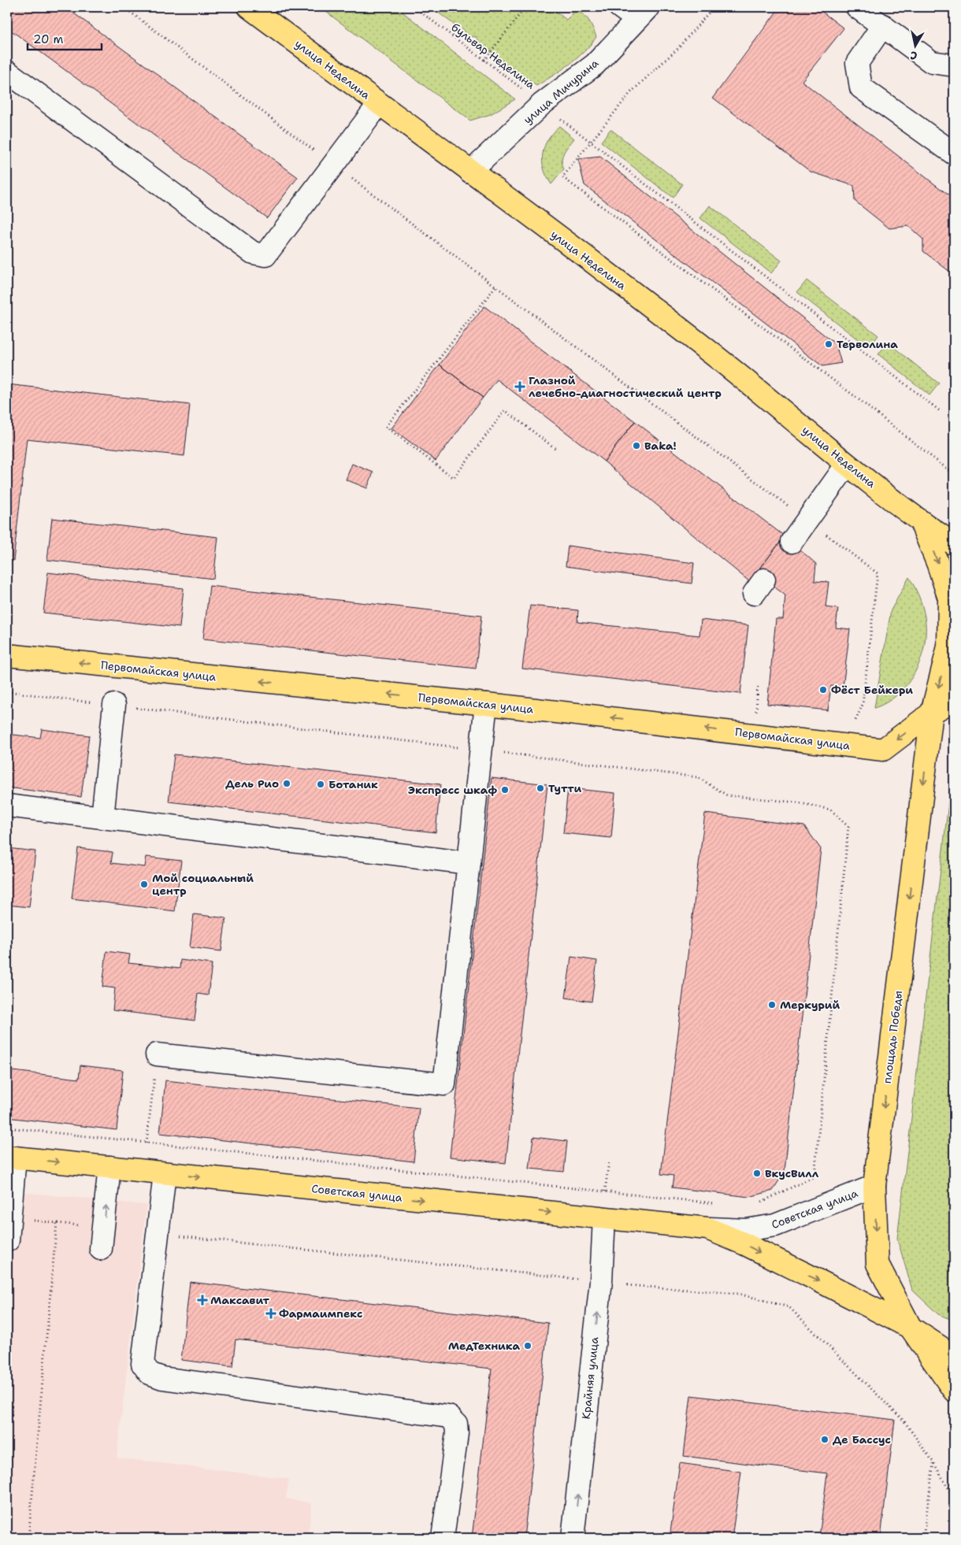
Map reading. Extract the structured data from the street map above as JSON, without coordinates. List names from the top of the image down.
{
  "streets": {
    "main road": [
      "улица Неделина",
      "Первомайская улица",
      "площадь Победы",
      "Советская улица"
    ],
    "street": ["улица Мичурина", "Крайняя улица"],
    "path": ["бульвар Неделина"]
  },
  "crossings": [
    ["бульвар Неделина", "улица Мичурина"],
    ["улица Неделина", "улица Мичурина"],
    ["улица Неделина", "площадь Победы"],
    ["Первомайская улица", "площадь Победы"],
    ["площадь Победы", "Советская улица"],
    ["Советская улица", "Крайняя улица"]
  ],
  "one_way": [
    "Первомайская улица",
    "площадь Победы",
    "Советская улица",
    "Крайняя улица"
  ],
  "places": {
    "other": [
      "Терволина",
      "Baka!",
      "Фёст Бейкери",
      "Дель Рио",
      "Ботаник",
      "Тутти",
      "Экспресс шкаф",
      "Мой социальный центр",
      "Меркурий",
      "ВкусВилл",
      "МедТехника",
      "Де Бассус"
    ],
    "health": ["Глазной лечебно-диагностический центр", "Максавит", "Фармаимпекс"]
  },
  "scale_bar": "20 m",
  "north": "bottom"
}
